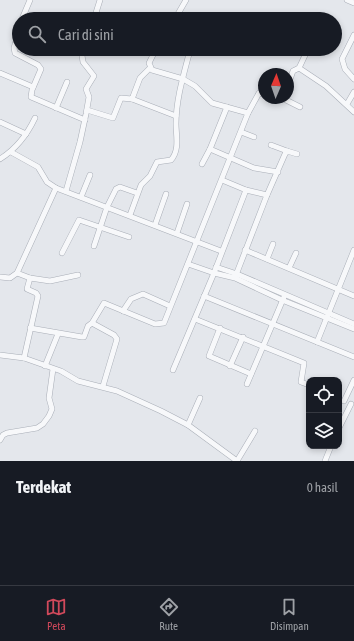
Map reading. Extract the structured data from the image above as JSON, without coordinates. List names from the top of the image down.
{
  "north": "top",
  "page": {
    "search": "Cari di sini",
    "heading": ["Terdekat", "0 hasil"],
    "nav": ["Peta", "Rute", "Disimpan"]
  }
}
